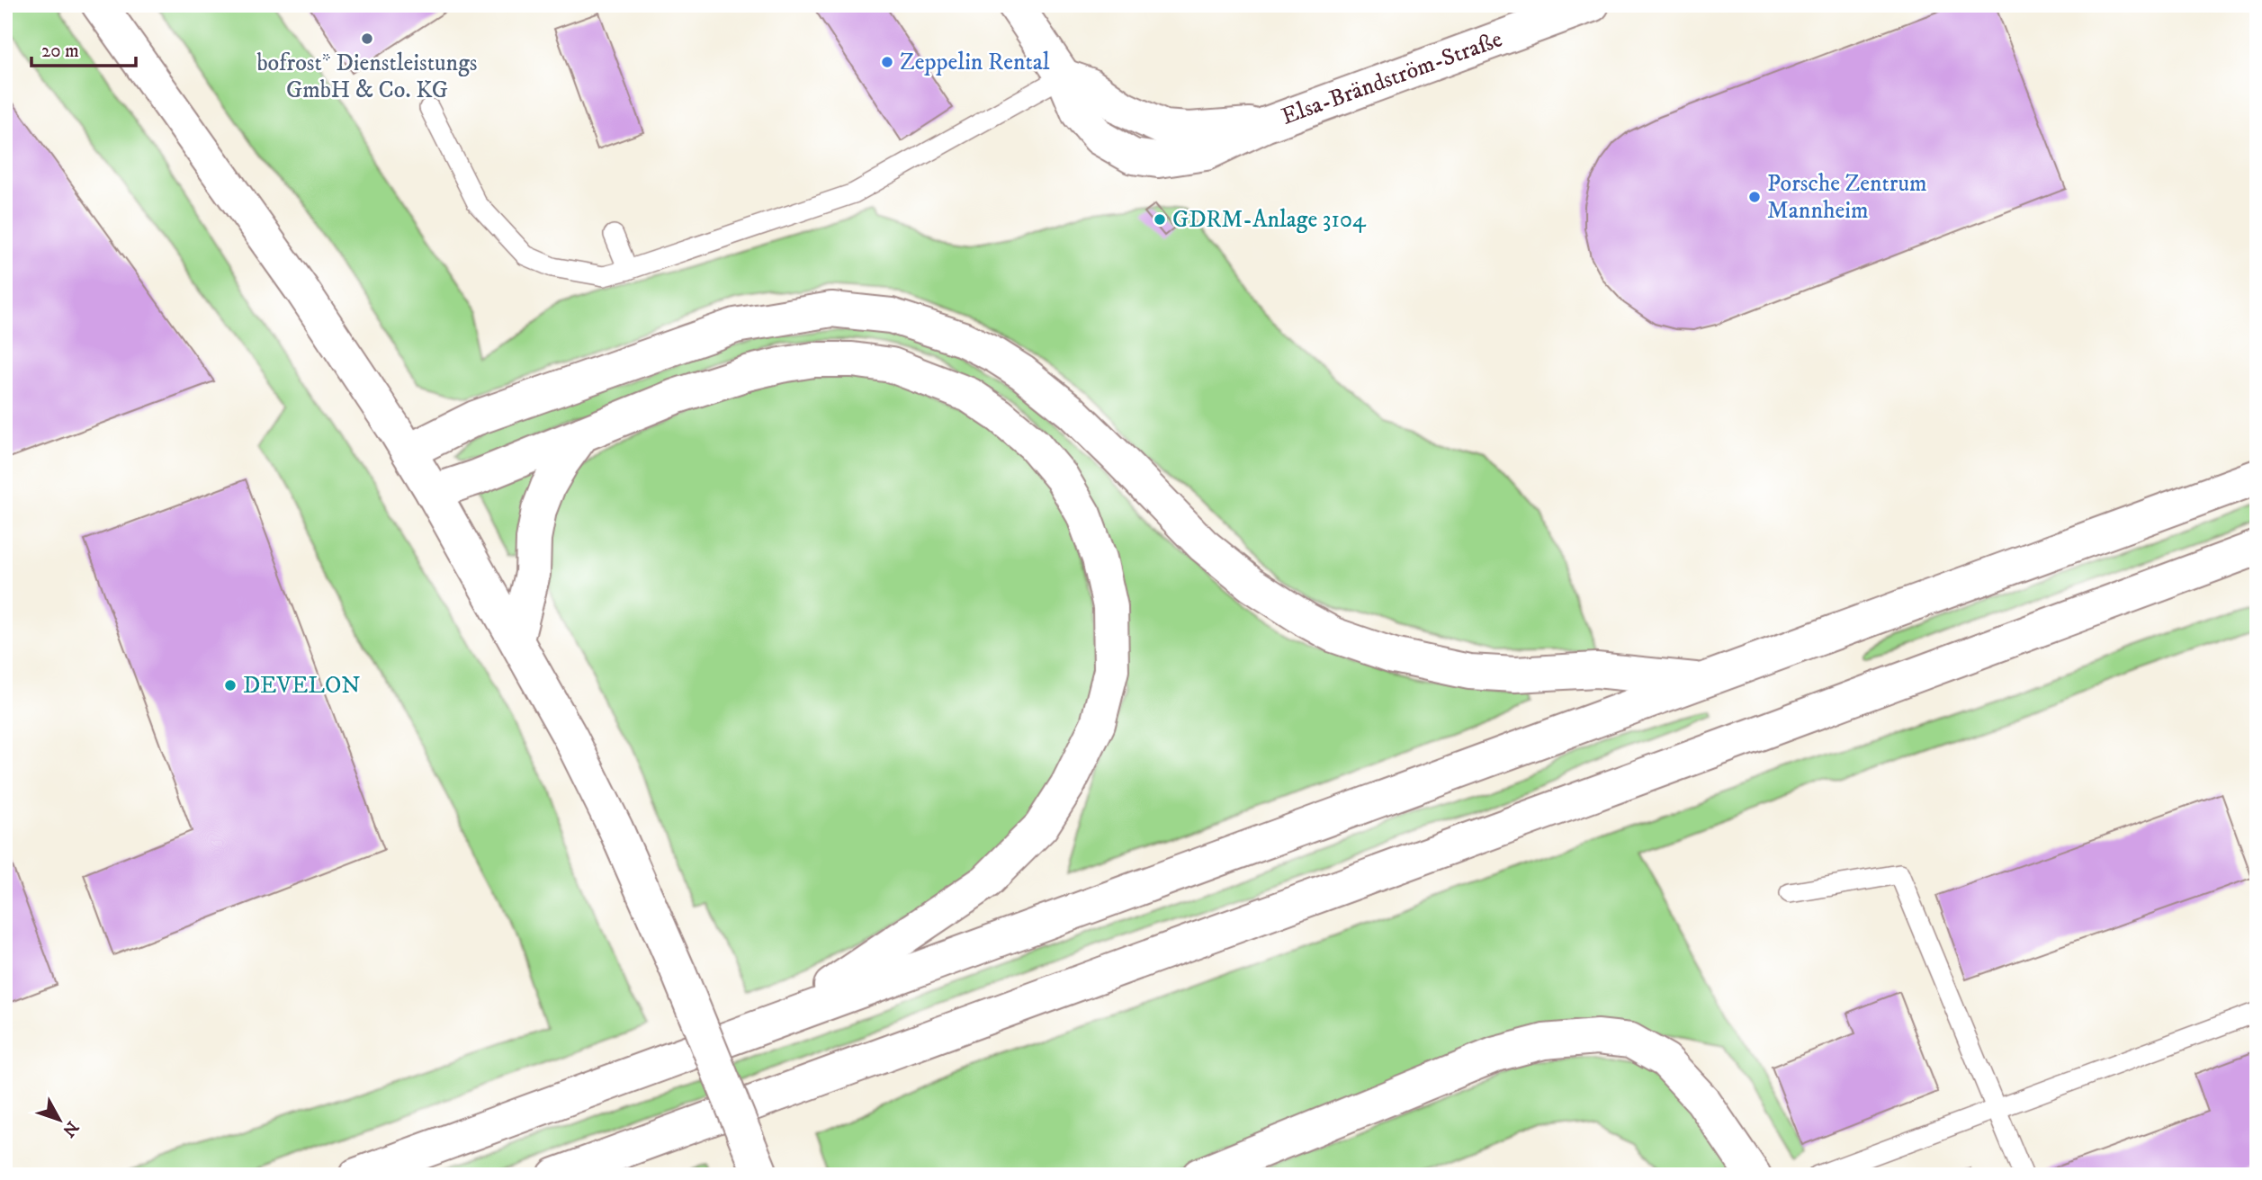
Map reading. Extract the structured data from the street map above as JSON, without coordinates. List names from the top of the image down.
{
  "streets": {
    "main road": ["Elsa-Brändström-Straße"]
  },
  "places": [
    "bofrost* Dienstleistungs GmbH & Co. KG",
    "Zeppelin Rental",
    "Porsche Zentrum Mannheim",
    "GDRM-Anlage 3104",
    "DEVELON"
  ],
  "scale_bar": "20 m",
  "north": "bottom right"
}
